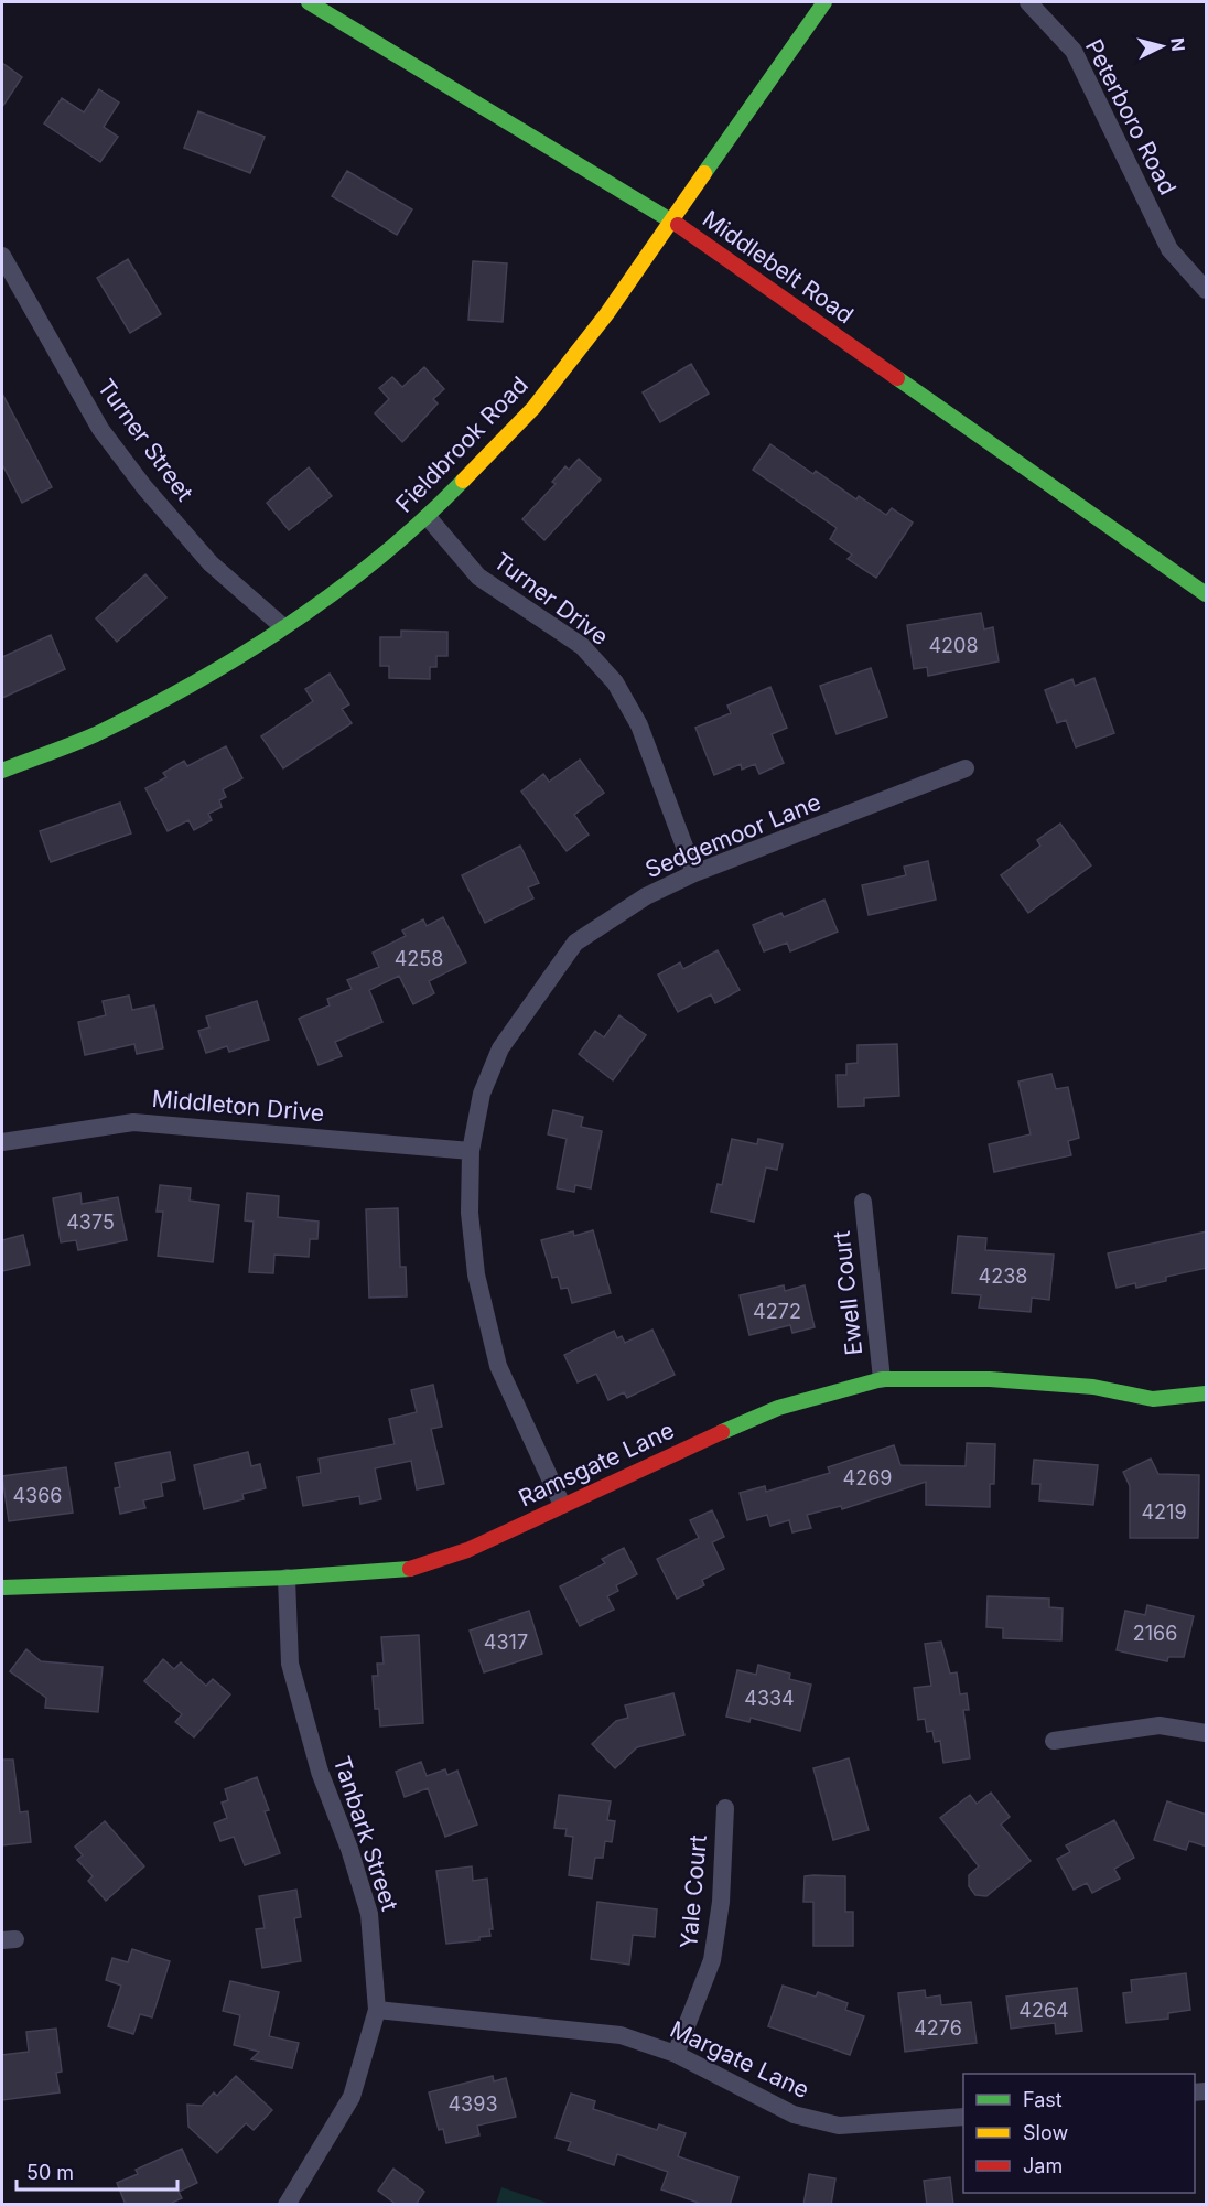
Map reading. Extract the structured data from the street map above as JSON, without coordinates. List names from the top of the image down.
{
  "streets": {
    "street": [
      "Peterboro Road",
      "Middlebelt Road",
      "Turner Street",
      "Fieldbrook Road",
      "Turner Drive",
      "Sedgemoor Lane",
      "Middleton Drive",
      "Ewell Court",
      "Ramsgate Lane",
      "Tanbark Street",
      "Yale Court",
      "Margate Lane"
    ]
  },
  "crossings": [
    ["Middlebelt Road", "Fieldbrook Road"],
    ["Turner Street", "Fieldbrook Road"],
    ["Fieldbrook Road", "Turner Drive"],
    ["Turner Drive", "Sedgemoor Lane"],
    ["Sedgemoor Lane", "Middleton Drive"],
    ["Sedgemoor Lane", "Ramsgate Lane"],
    ["Ewell Court", "Ramsgate Lane"],
    ["Ramsgate Lane", "Tanbark Street"],
    ["Tanbark Street", "Margate Lane"],
    ["Yale Court", "Margate Lane"]
  ],
  "house_numbers": [
    "4208",
    "4258",
    "4375",
    "4238",
    "4272",
    "4269",
    "4366",
    "4219",
    "2166",
    "4317",
    "4334",
    "4264",
    "4276",
    "4393"
  ],
  "legend": ["Fast", "Slow", "Jam"],
  "scale_bar": "50 m",
  "north": "right"
}
